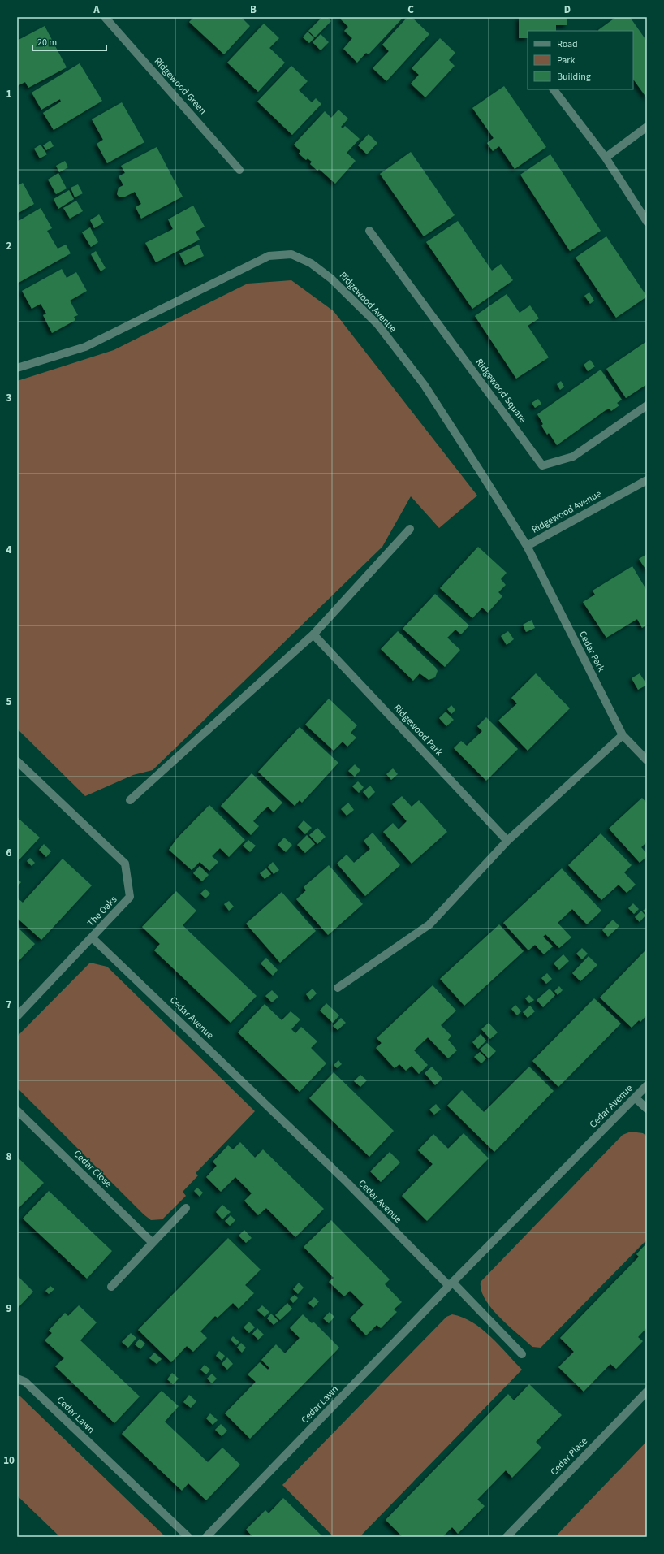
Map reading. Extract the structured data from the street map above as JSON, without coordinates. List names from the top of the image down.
{
  "streets": {
    "street": [
      "Ridgewood Green",
      "Ridgewood Avenue",
      "Ridgewood Square",
      "Cedar Park",
      "Ridgewood Park",
      "The Oaks",
      "Cedar Avenue",
      "Cedar Close",
      "Cedar Lawn",
      "Cedar Place"
    ]
  },
  "crossings": [
    ["Ridgewood Avenue", "Cedar Park"],
    ["The Oaks", "Cedar Avenue"],
    ["Cedar Avenue", "Cedar Lawn"]
  ],
  "legend": ["Road", "Park", "Building"],
  "scale_bar": "20 m",
  "grid": {
    "columns": [
      "A",
      "B",
      "C",
      "D"
    ],
    "rows": [
      "1",
      "2",
      "3",
      "4",
      "5",
      "6",
      "7",
      "8",
      "9",
      "10"
    ]
  }
}
